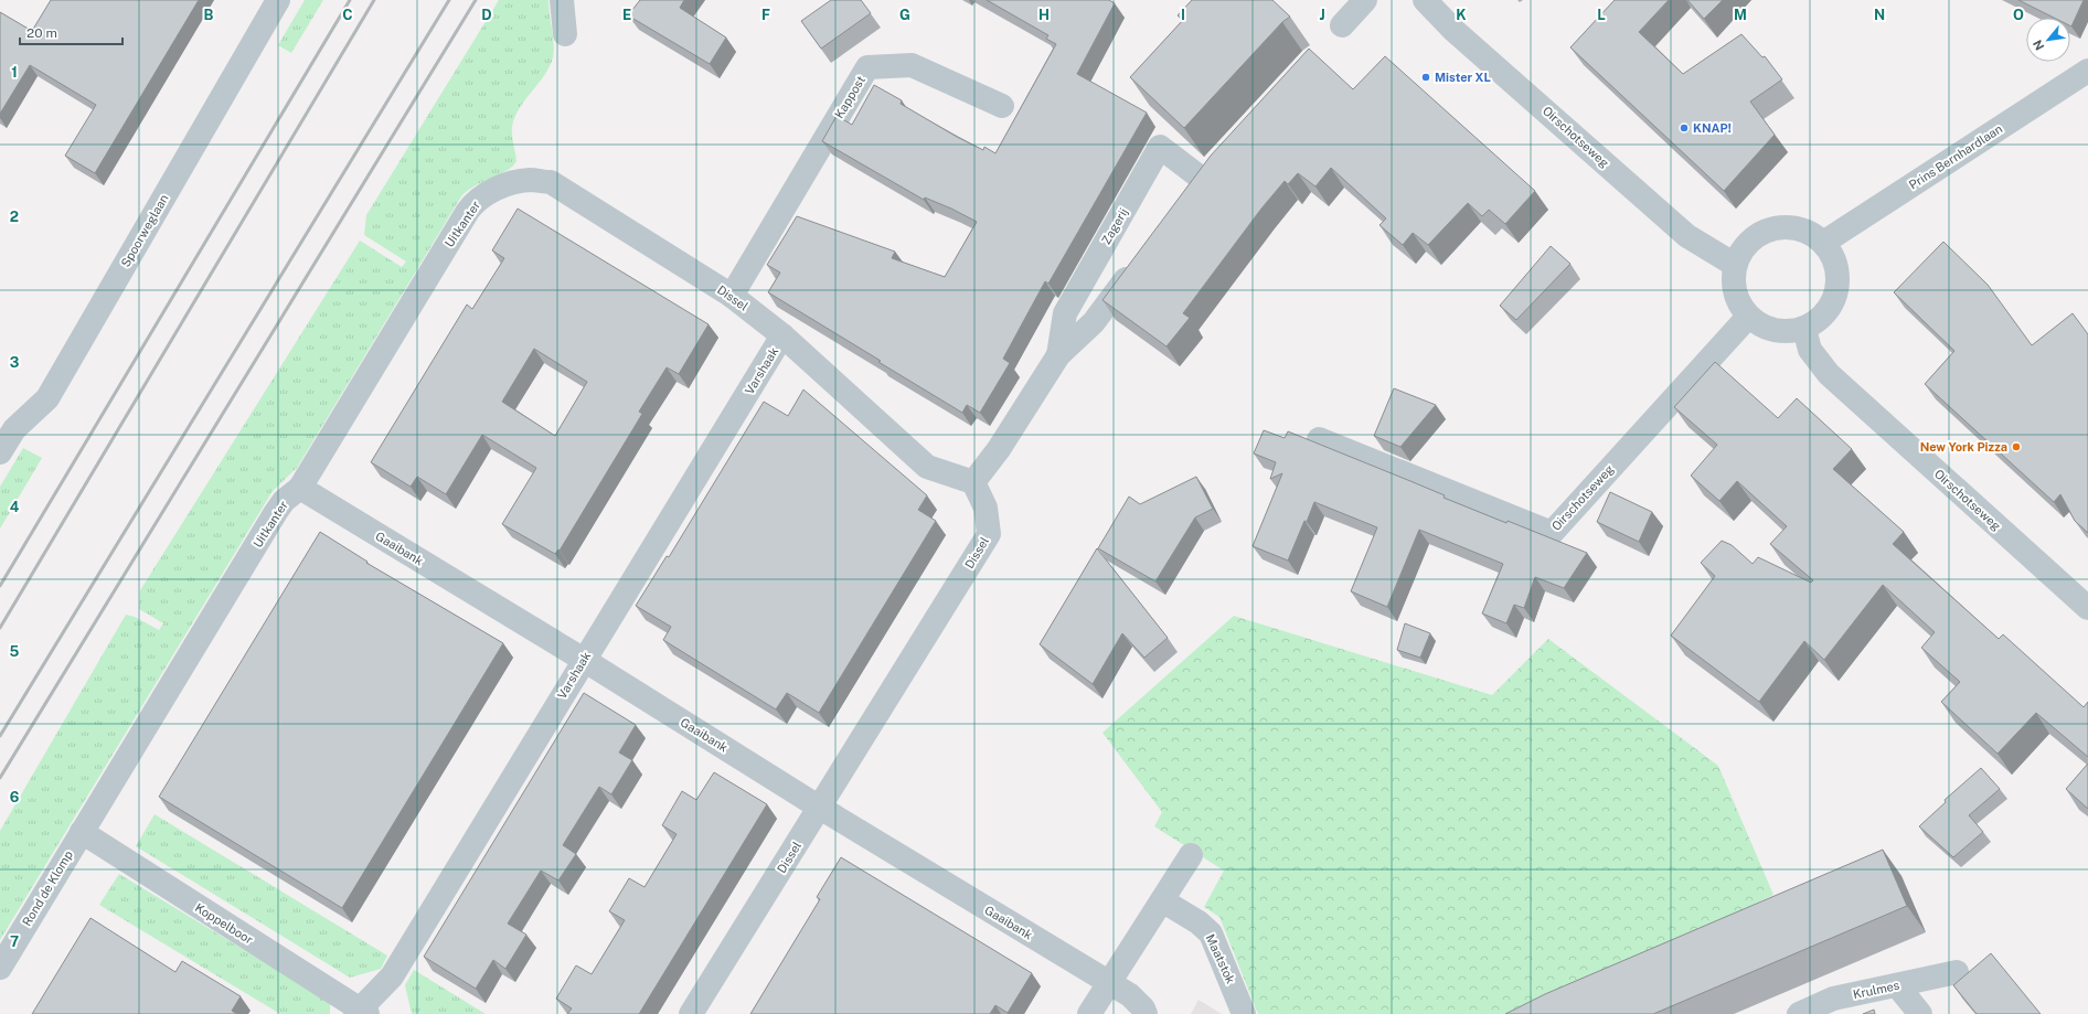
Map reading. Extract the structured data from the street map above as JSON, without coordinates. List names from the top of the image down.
{
  "streets": {
    "street": [
      "Kappost",
      "Oirschotseweg",
      "Prins Bernhardlaan",
      "Uitkanter",
      "Zagerij",
      "Spoorweglaan",
      "Dissel",
      "Varshaak",
      "Gaaibank",
      "Rond de Klomp",
      "Koppelboor",
      "Maatstok",
      "Krulmes"
    ]
  },
  "crossings": [
    ["Kappost", "Dissel"],
    ["Oirschotseweg", "Prins Bernhardlaan"],
    ["Uitkanter", "Dissel"],
    ["Uitkanter", "Gaaibank"],
    ["Uitkanter", "Rond de Klomp"],
    ["Uitkanter", "Koppelboor"],
    ["Zagerij", "Dissel"],
    ["Dissel", "Varshaak"],
    ["Dissel", "Gaaibank"],
    ["Varshaak", "Gaaibank"],
    ["Varshaak", "Koppelboor"],
    ["Rond de Klomp", "Koppelboor"]
  ],
  "places": ["Mister XL", "KNAP!", "New York Pizza"],
  "scale_bar": "20 m",
  "north": "bottom left",
  "grid": {
    "columns": [
      "B",
      "C",
      "D",
      "E",
      "F",
      "G",
      "H",
      "I",
      "J",
      "K",
      "L",
      "M",
      "N",
      "O"
    ],
    "rows": [
      "1",
      "2",
      "3",
      "4",
      "5",
      "6",
      "7"
    ]
  }
}
